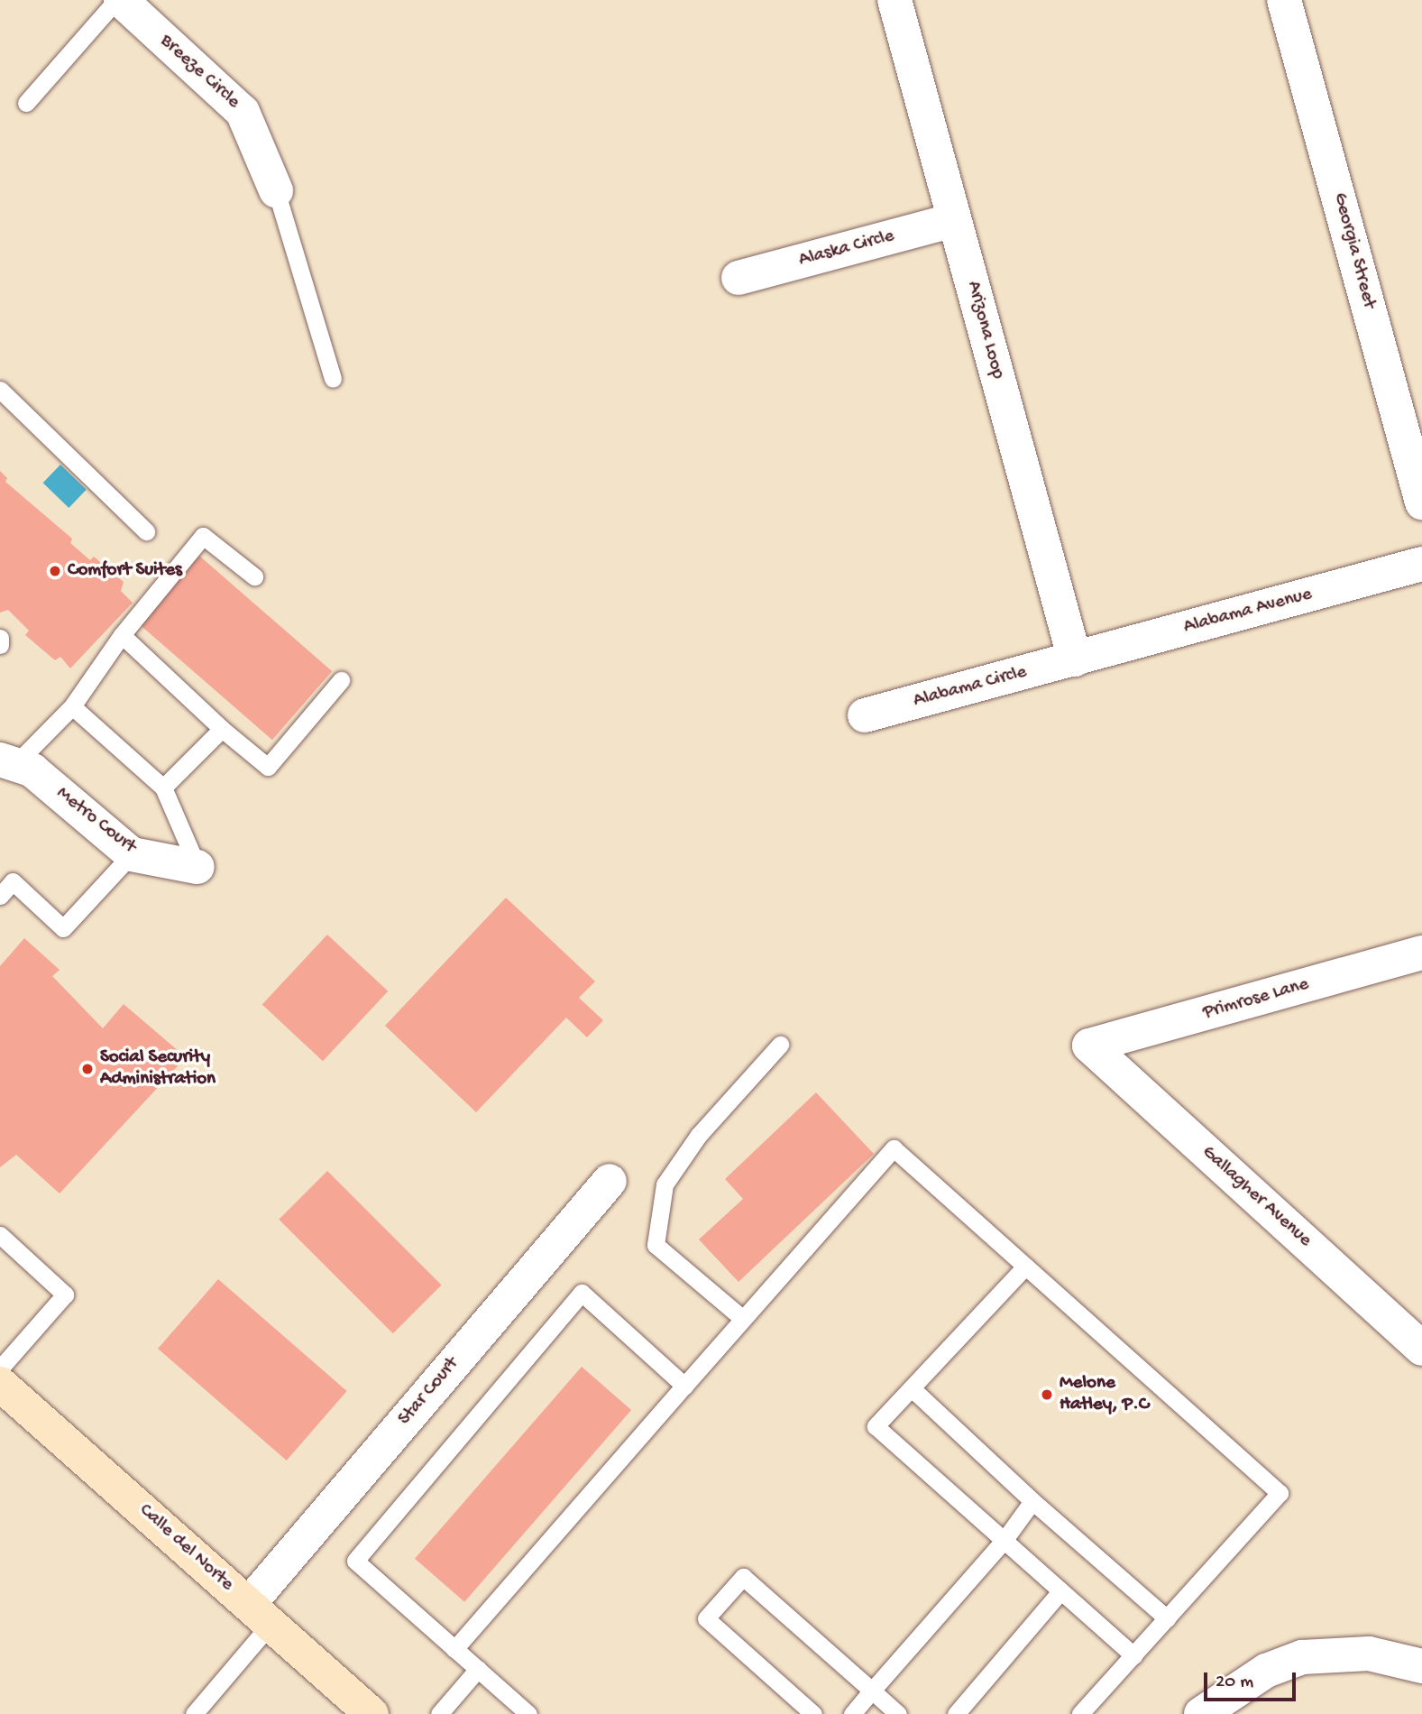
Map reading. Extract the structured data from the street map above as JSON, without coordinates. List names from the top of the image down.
{
  "streets": {
    "street": [
      "Breeze Circle",
      "Alaska Circle",
      "Georgia Street",
      "Arizona Loop",
      "Alabama Avenue",
      "Alabama Circle",
      "Metro Court",
      "Primrose Lane",
      "Gallagher Avenue",
      "Star Court",
      "Calle del Norte"
    ]
  },
  "crossings": [
    ["Alaska Circle", "Arizona Loop"],
    ["Arizona Loop", "Alabama Avenue"],
    ["Arizona Loop", "Alabama Circle"],
    ["Alabama Avenue", "Alabama Circle"],
    ["Primrose Lane", "Gallagher Avenue"],
    ["Star Court", "Calle del Norte"]
  ],
  "places": ["Comfort Suites", "Social Security Administration", "Melone Hatley, P.C"],
  "scale_bar": "20 m"
}
